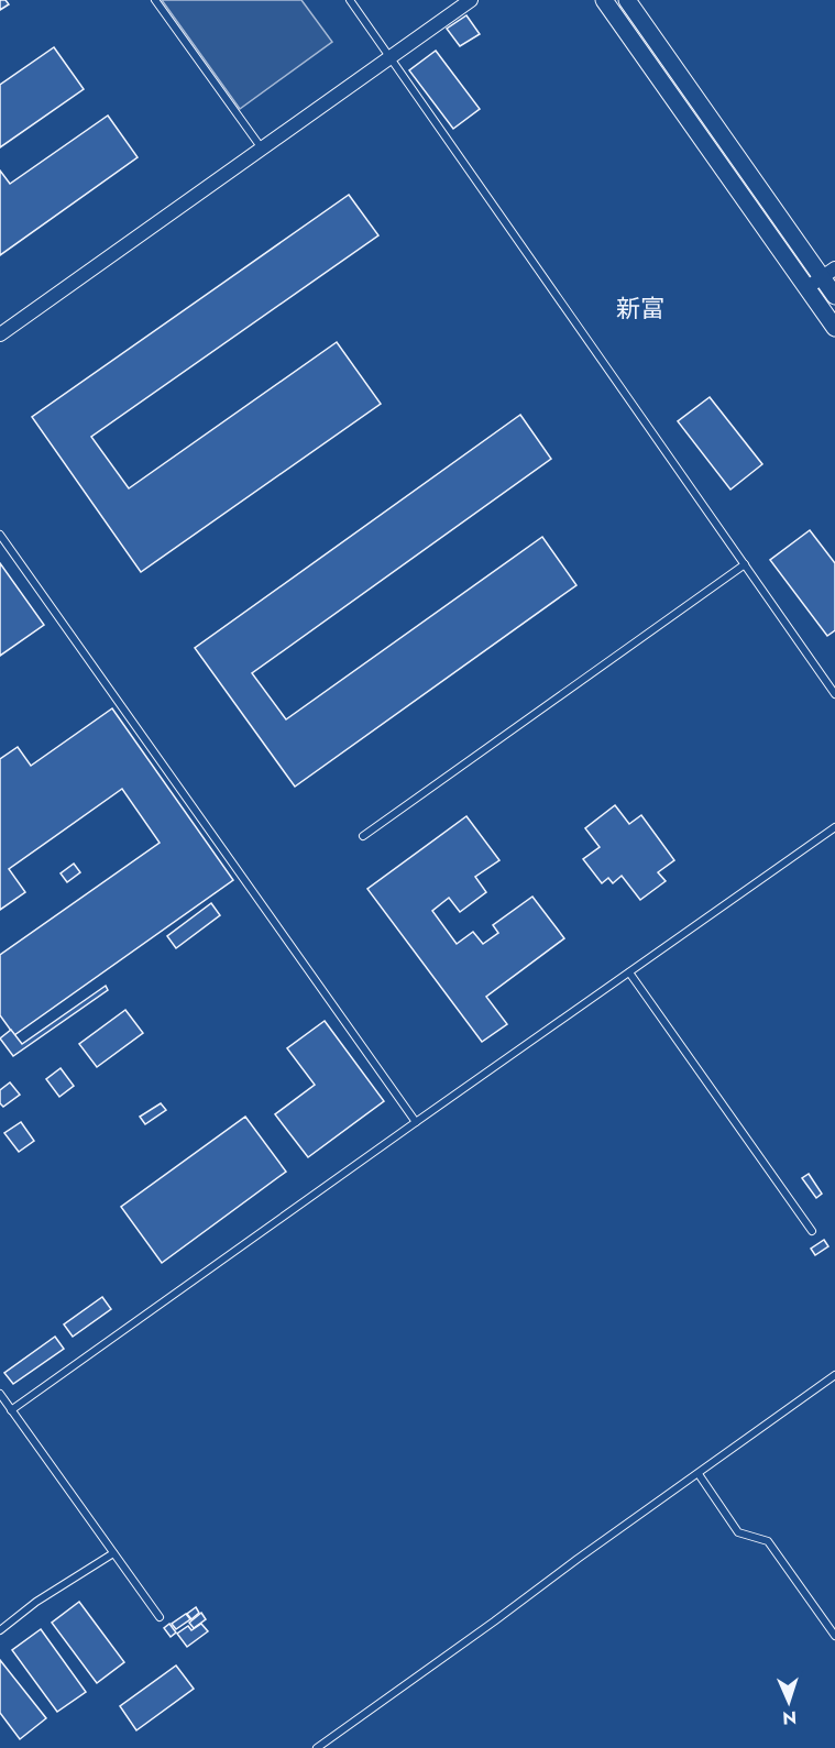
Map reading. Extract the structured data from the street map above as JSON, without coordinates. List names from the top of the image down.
{
  "districts": ["新富"],
  "north": "bottom"
}
